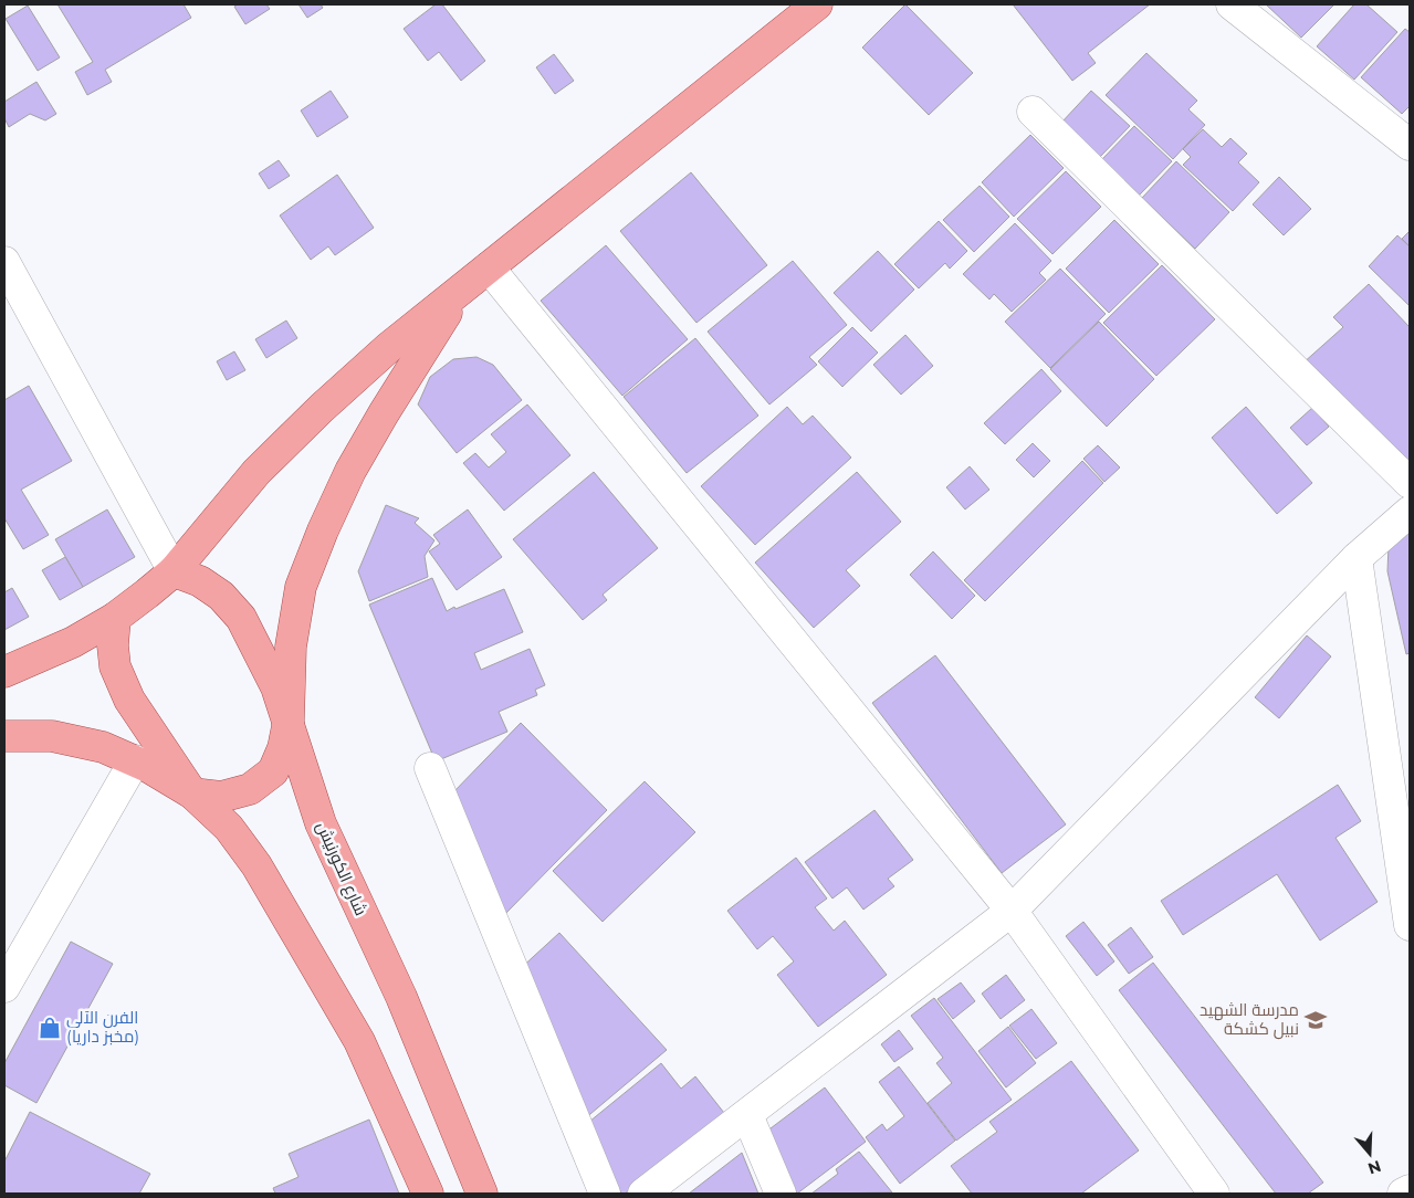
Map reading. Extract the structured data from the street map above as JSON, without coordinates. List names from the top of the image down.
{
  "streets": {
    "main road": ["شارع الكورنيش"]
  },
  "places": {
    "school or university": ["مدرسة الشهيد نبيل كشكة"],
    "shop": ["الفرن الآلي (مخبز داريا)"]
  },
  "north": "bottom"
}
